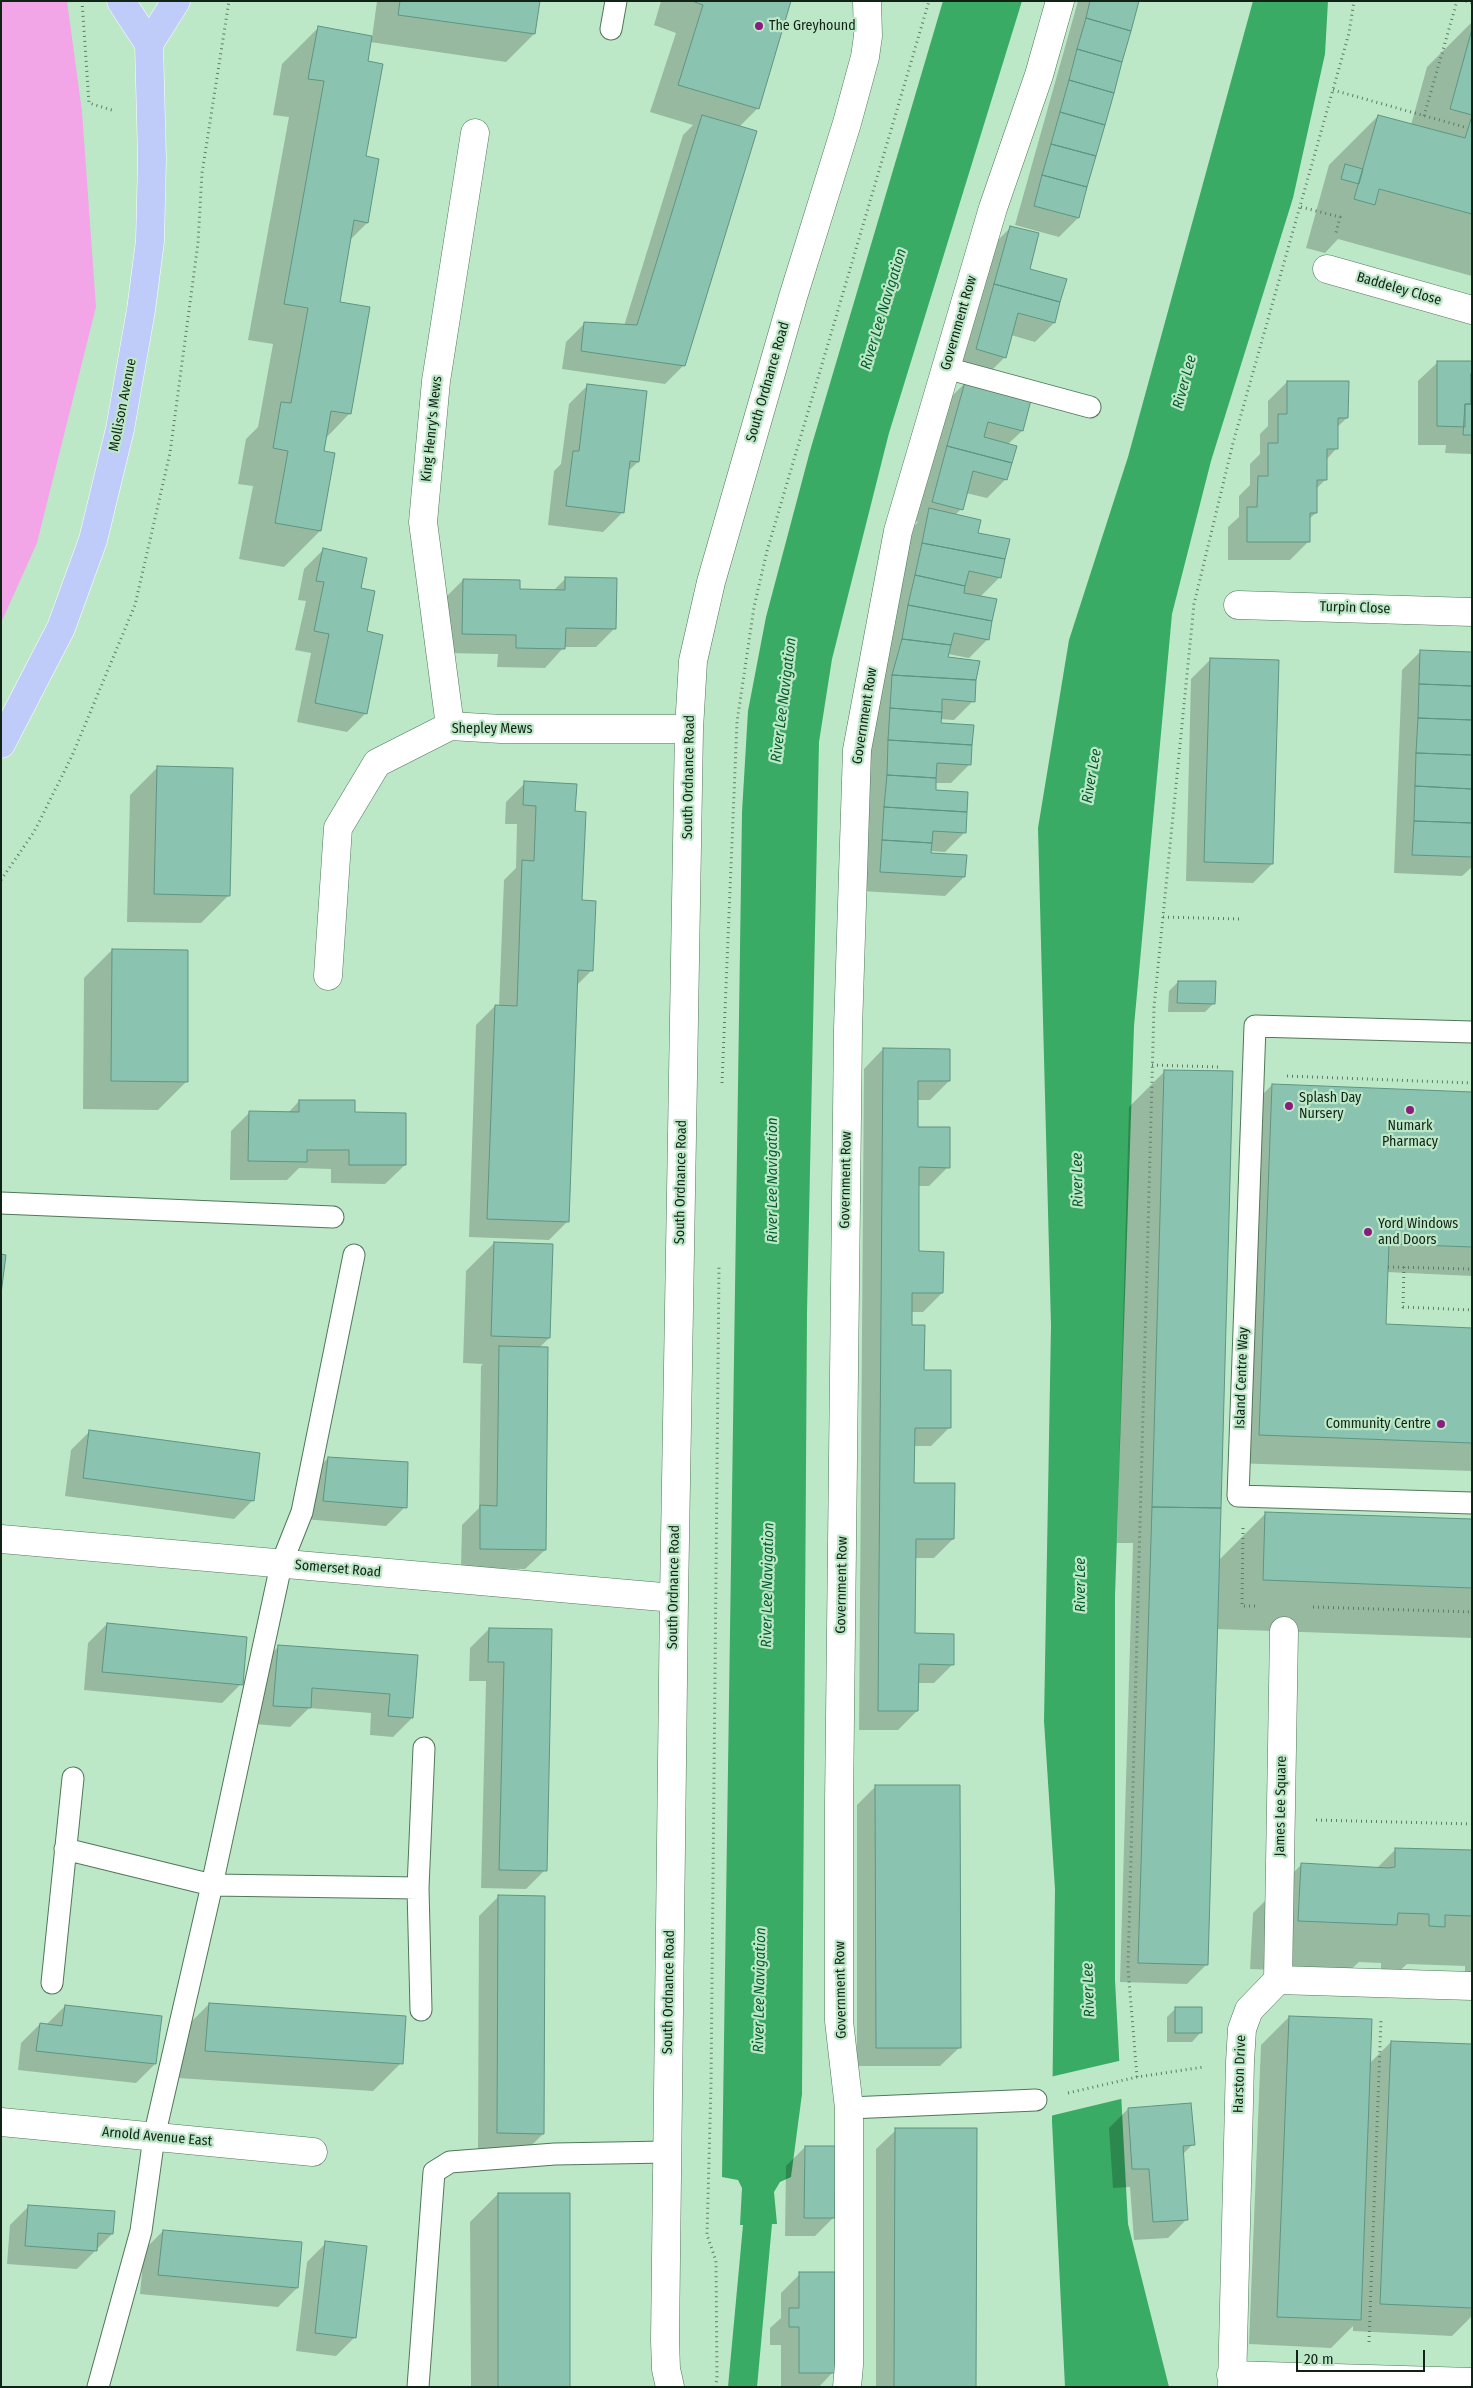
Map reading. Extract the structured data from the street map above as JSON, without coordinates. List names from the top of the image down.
{
  "streets": {
    "main road": ["Mollison Avenue"],
    "street": [
      "Baddeley Close",
      "Government Row",
      "South Ordnance Road",
      "King Henry's Mews",
      "Turpin Close",
      "Shepley Mews",
      "Somerset Road",
      "James Lee Square",
      "Harston Drive",
      "Arnold Avenue East"
    ],
    "lane": ["Island Centre Way"]
  },
  "crossings": [
    ["South Ordnance Road", "Shepley Mews"],
    ["South Ordnance Road", "Somerset Road"],
    ["King Henry's Mews", "Shepley Mews"],
    ["James Lee Square", "Harston Drive"]
  ],
  "water": ["River Lee Navigation", "River Lee"],
  "places": [
    "The Greyhound",
    "Splash Day Nursery",
    "Numark Pharmacy",
    "Yord Windows and Doors",
    "Community Centre"
  ],
  "scale_bar": "20 m"
}
